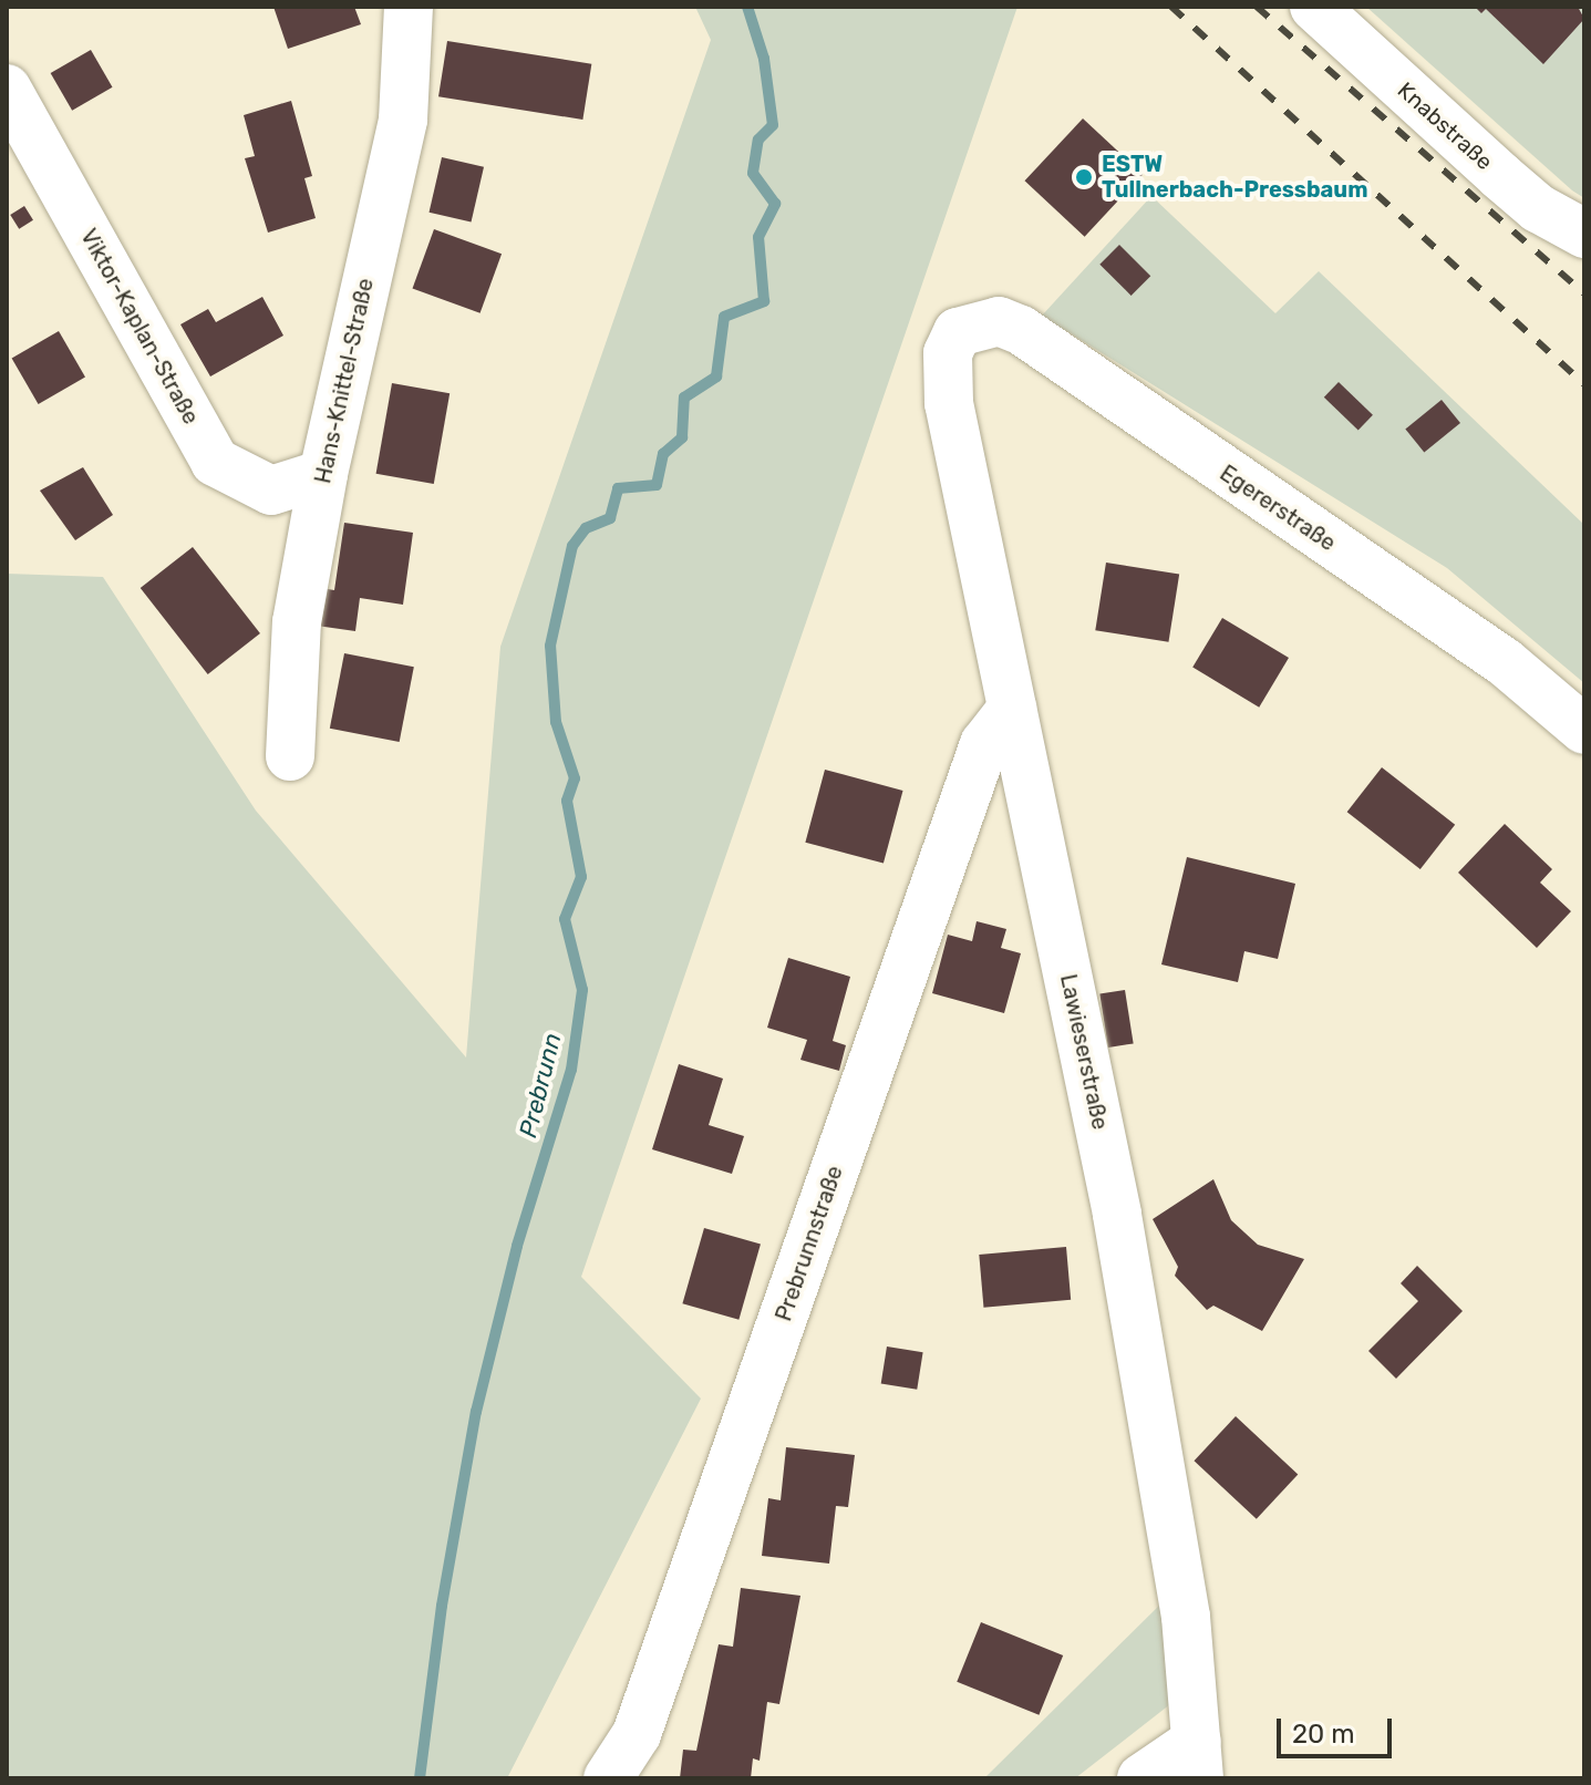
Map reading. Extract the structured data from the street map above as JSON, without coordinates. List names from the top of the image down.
{
  "streets": {
    "street": [
      "Knabstraße",
      "Viktor-Kaplan-Straße",
      "Hans-Knittel-Straße",
      "Egererstraße",
      "Lawieserstraße",
      "Prebrunnstraße"
    ]
  },
  "crossings": [
    ["Viktor-Kaplan-Straße", "Hans-Knittel-Straße"],
    ["Egererstraße", "Lawieserstraße"],
    ["Lawieserstraße", "Prebrunnstraße"]
  ],
  "water": ["Prebrunn"],
  "places": ["ESTW Tullnerbach-Pressbaum"],
  "scale_bar": "20 m"
}
